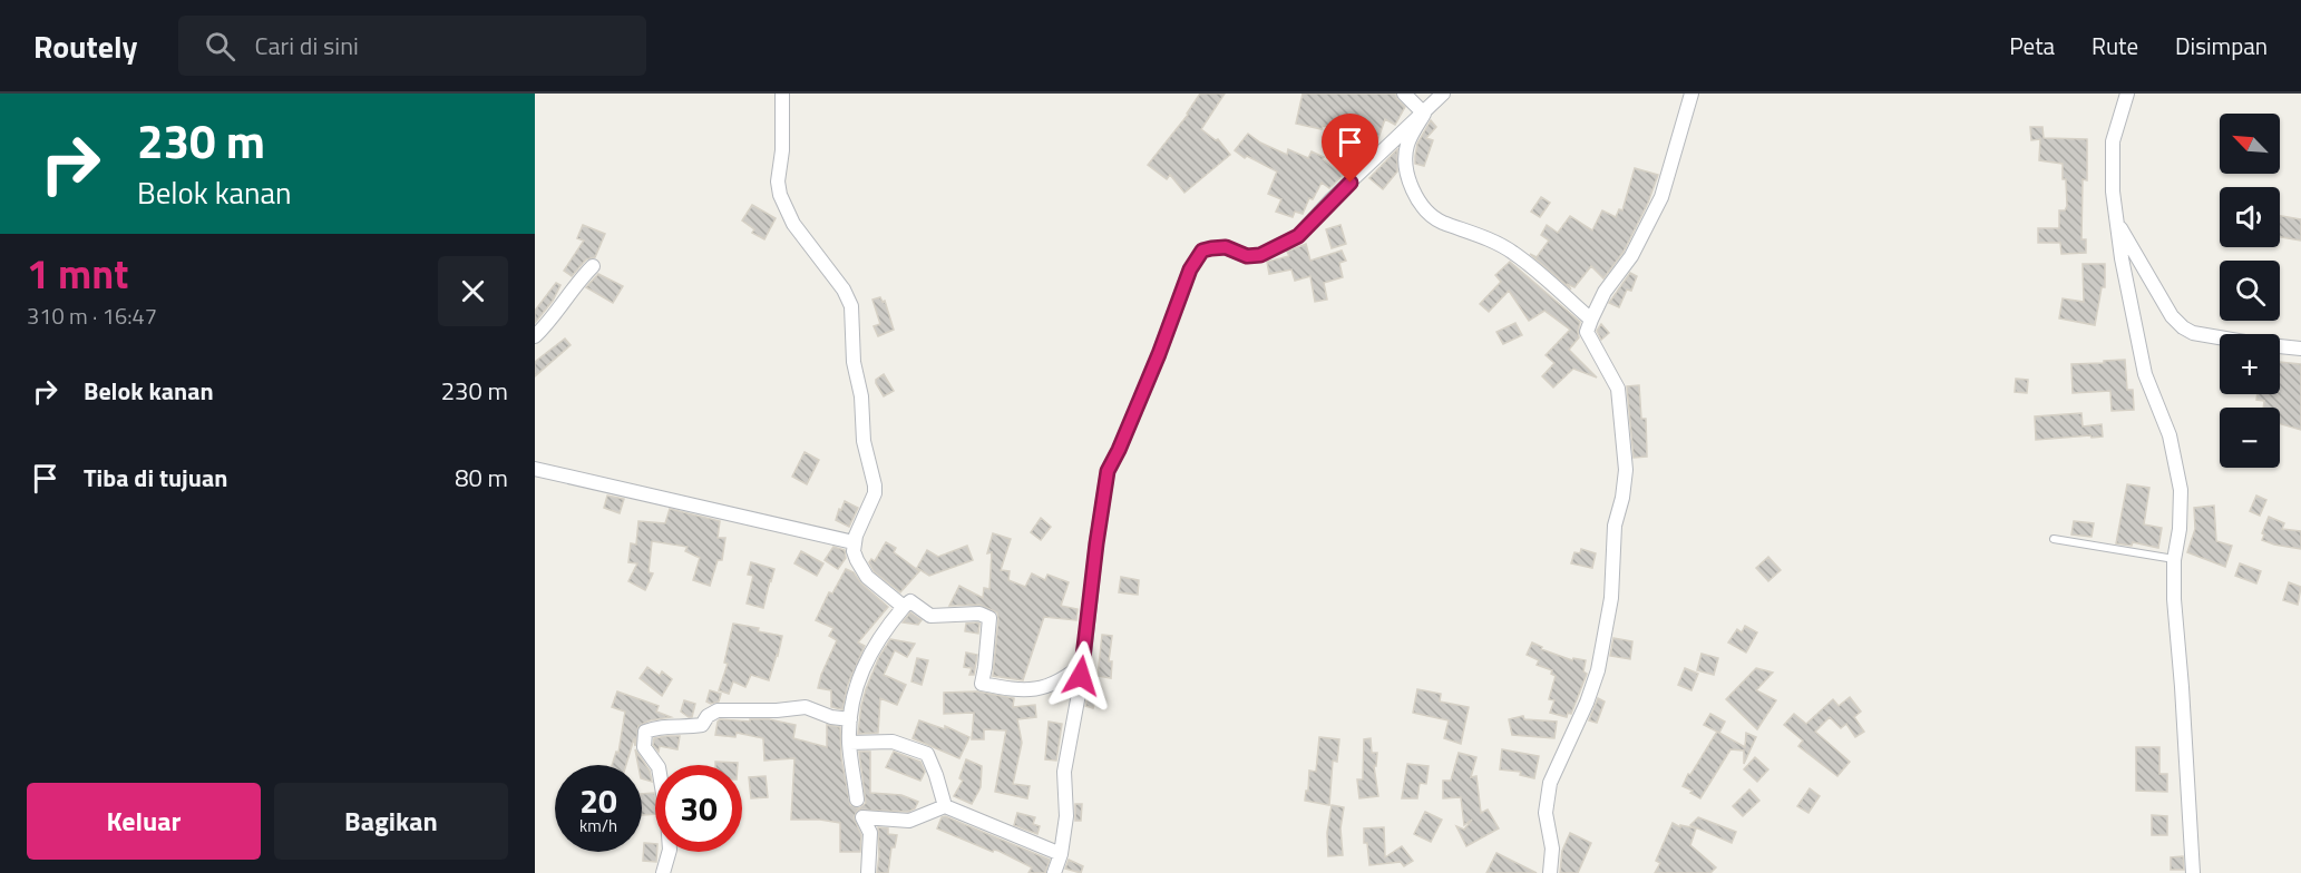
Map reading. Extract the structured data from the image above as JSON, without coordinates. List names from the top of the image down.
{
  "north": "top left",
  "page": {
    "header": "Routely",
    "search": "Cari di sini",
    "nav": ["Peta", "Rute", "Disimpan"],
    "turn": ["230 m", "Belok kanan"],
    "map_buttons": ["+", "−"],
    "heading": ["1 mnt", "310 m · 16:47"],
    "list": [
      {
        "name": "Belok kanan",
        "value": "230 m"
      },
      {
        "name": "Tiba di tujuan",
        "value": "80 m"
      }
    ],
    "speed": "20 km/h",
    "limit": "30",
    "buttons": ["Keluar", "Bagikan"]
  }
}
